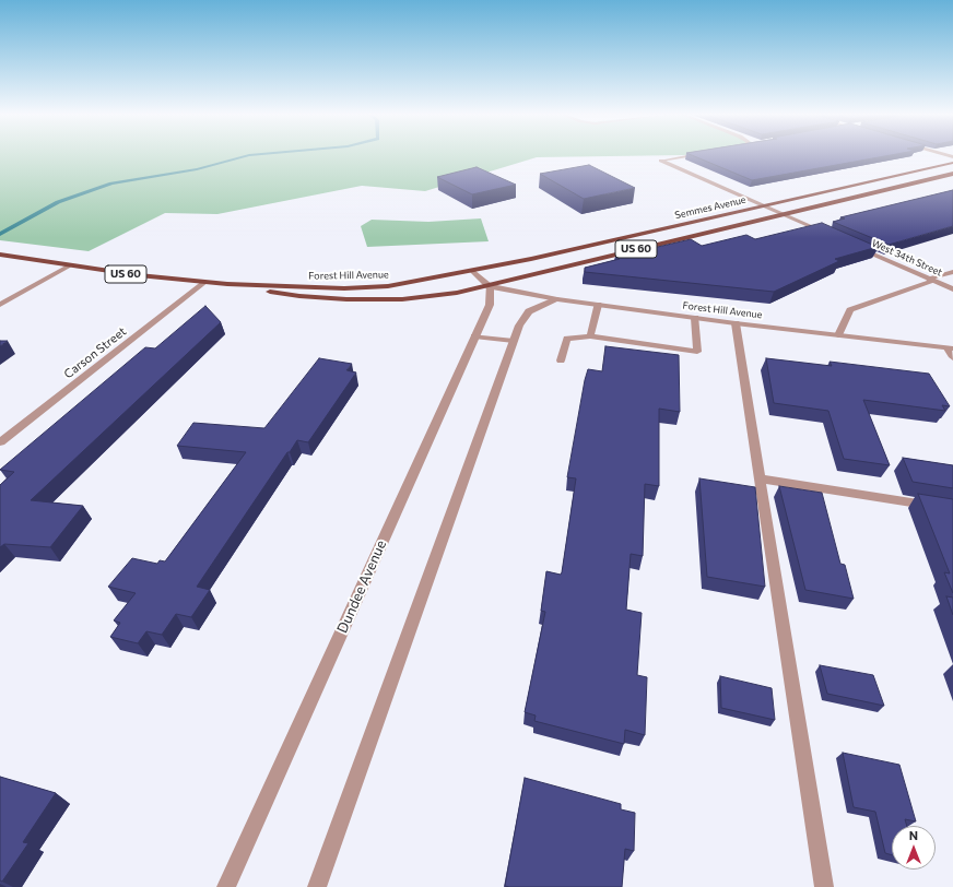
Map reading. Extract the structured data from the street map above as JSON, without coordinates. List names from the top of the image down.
{
  "streets": {
    "main road": ["Semmes Avenue", "US 60", "Forest Hill Avenue"],
    "street": ["West 34th Street", "Carson Street", "Dundee Avenue"]
  },
  "crossings": [
    ["Semmes Avenue", "Forest Hill Avenue"],
    ["Semmes Avenue", "Dundee Avenue"],
    ["Forest Hill Avenue", "Carson Street"],
    ["Forest Hill Avenue", "Dundee Avenue"]
  ],
  "north": "top"
}
